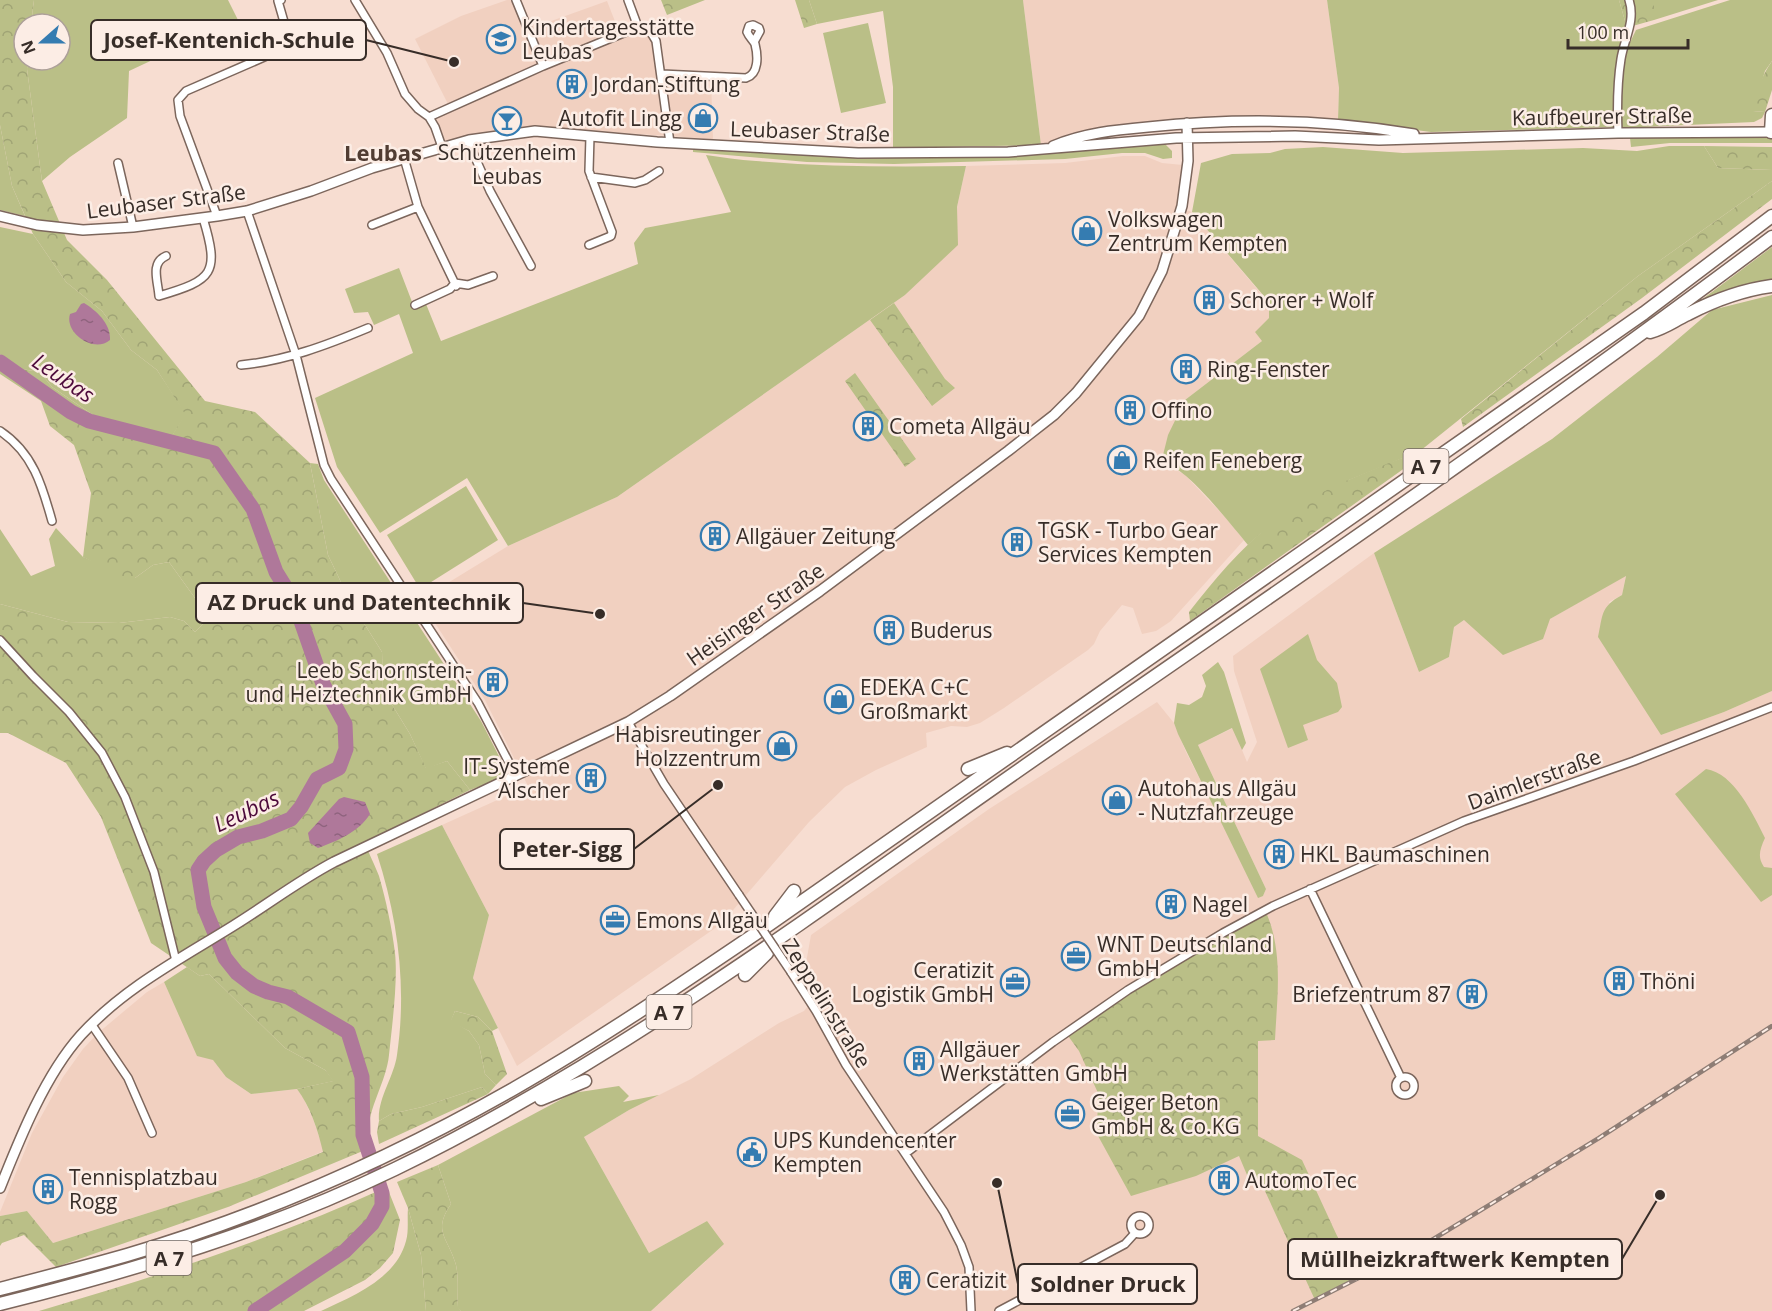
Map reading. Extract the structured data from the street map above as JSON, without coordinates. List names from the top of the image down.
{
  "streets": {
    "highway": ["A 7"],
    "main road": ["Kaufbeurer Straße", "Leubaser Straße", "Heisinger Straße"],
    "street": ["Daimlerstraße", "Zeppelinstraße"]
  },
  "crossings": [
    ["Kaufbeurer Straße", "Leubaser Straße"],
    ["Leubaser Straße", "Heisinger Straße"],
    ["Heisinger Straße", "Zeppelinstraße"],
    ["Daimlerstraße", "Zeppelinstraße"]
  ],
  "districts": ["Leubas"],
  "water": ["Leubas"],
  "places": {
    "school or university": ["Kindertagesstätte Leubas"],
    "other": [
      "Josef-Kentenich-Schule",
      "AZ Druck und Datentechnik",
      "Peter-Sigg",
      "Soldner Druck",
      "Müllheizkraftwerk Kempten"
    ],
    "building": [
      "Jordan-Stiftung",
      "Schorer + Wolf",
      "Ring-Fenster",
      "Offino",
      "Cometa Allgäu",
      "Allgäuer Zeitung",
      "TGSK - Turbo Gear Services Kempten",
      "Buderus",
      "Leeb Schornstein- und Heiztechnik GmbH",
      "IT-Systeme Alscher",
      "HKL Baumaschinen",
      "Nagel",
      "Thöni",
      "Briefzentrum 87",
      "Allgäuer Werkstätten GmbH",
      "AutomoTec",
      "Tennisplatzbau Rogg",
      "Ceratizit"
    ],
    "shop": [
      "Autofit Lingg",
      "Volkswagen Zentrum Kempten",
      "Reifen Feneberg",
      "EDEKA C+C Großmarkt",
      "Habisreutinger Holzzentrum",
      "Autohaus Allgäu - Nutzfahrzeuge"
    ],
    "bar": ["Schützenheim Leubas"],
    "office": [
      "Emons Allgäu",
      "WNT Deutschland GmbH",
      "Ceratizit Logistik GmbH",
      "Geiger Beton GmbH & Co.KG"
    ],
    "public building": ["UPS Kundencenter Kempten"]
  },
  "scale_bar": "100 m",
  "north": "left"
}
